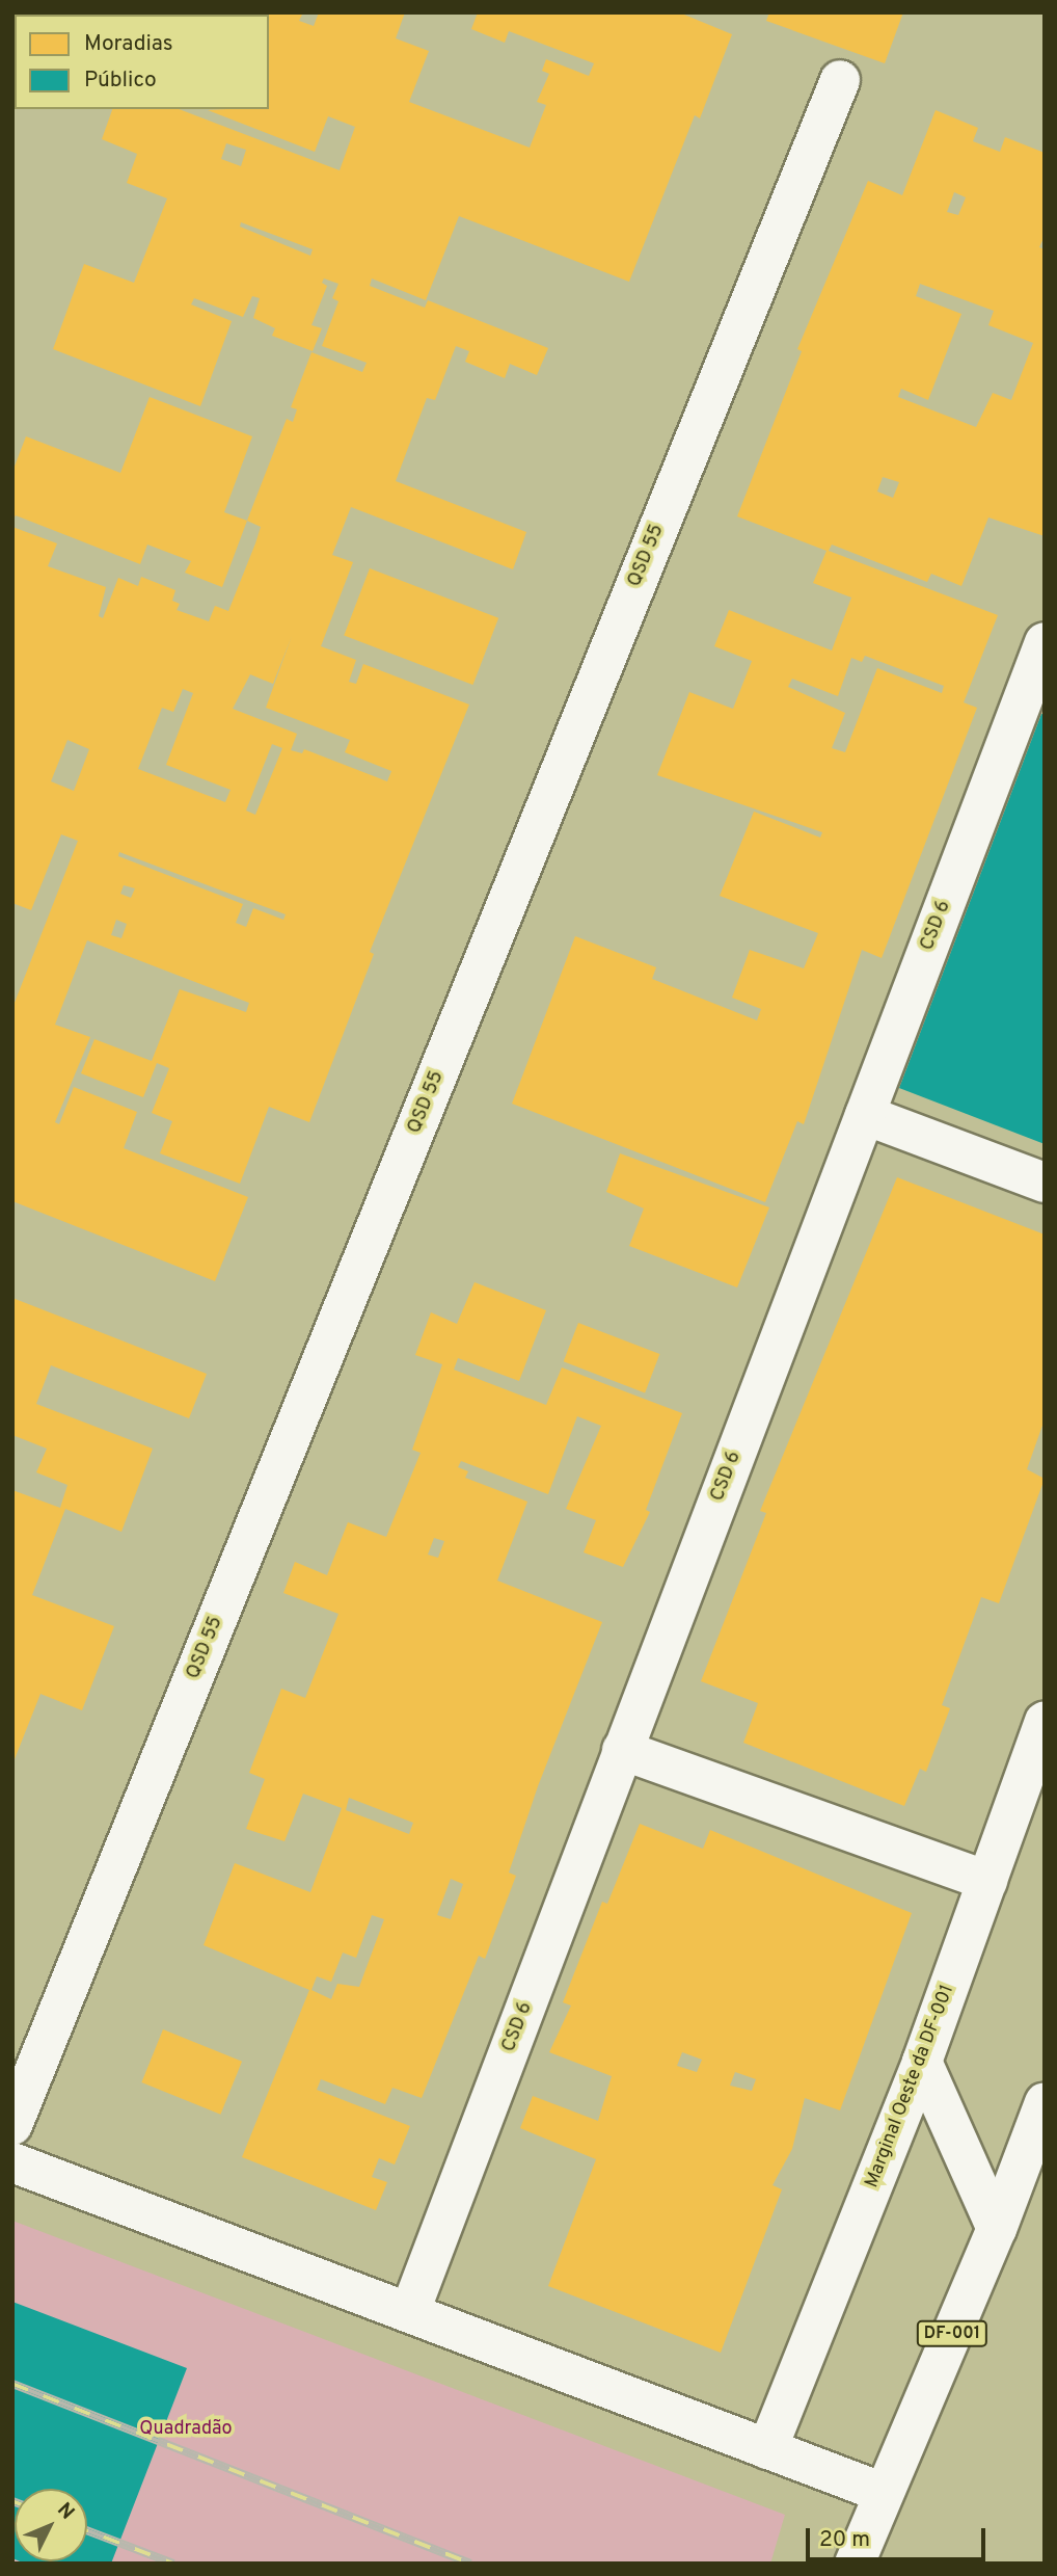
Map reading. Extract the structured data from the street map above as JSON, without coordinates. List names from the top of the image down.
{
  "streets": {
    "main road": [
      "QSD 55",
      "CSD 6",
      "Marginal Oeste da DF-001",
      "DF-001"
    ]
  },
  "parks": ["Quadradão"],
  "legend": ["Moradias", "Público"],
  "scale_bar": "20 m",
  "north": "top right"
}
